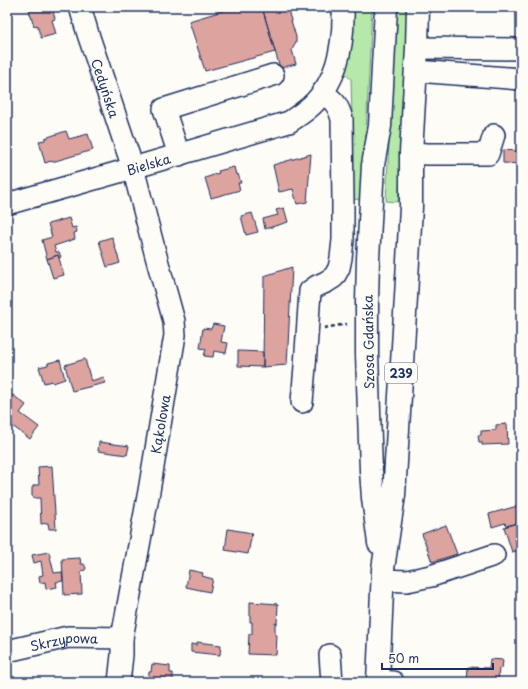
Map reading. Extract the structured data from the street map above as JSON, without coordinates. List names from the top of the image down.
{
  "streets": {
    "main road": ["Szosa Gdańska", "239"],
    "street": [
      "Cedyńska",
      "Bielska",
      "Kąkolowa",
      "Skrzypowa"
    ]
  },
  "crossings": [
    ["Cedyńska", "Bielska"],
    ["Cedyńska", "Kąkolowa"],
    ["Bielska", "Kąkolowa"],
    ["Szosa Gdańska", "239"],
    ["Kąkolowa", "Skrzypowa"]
  ],
  "scale_bar": "50 m"
}
